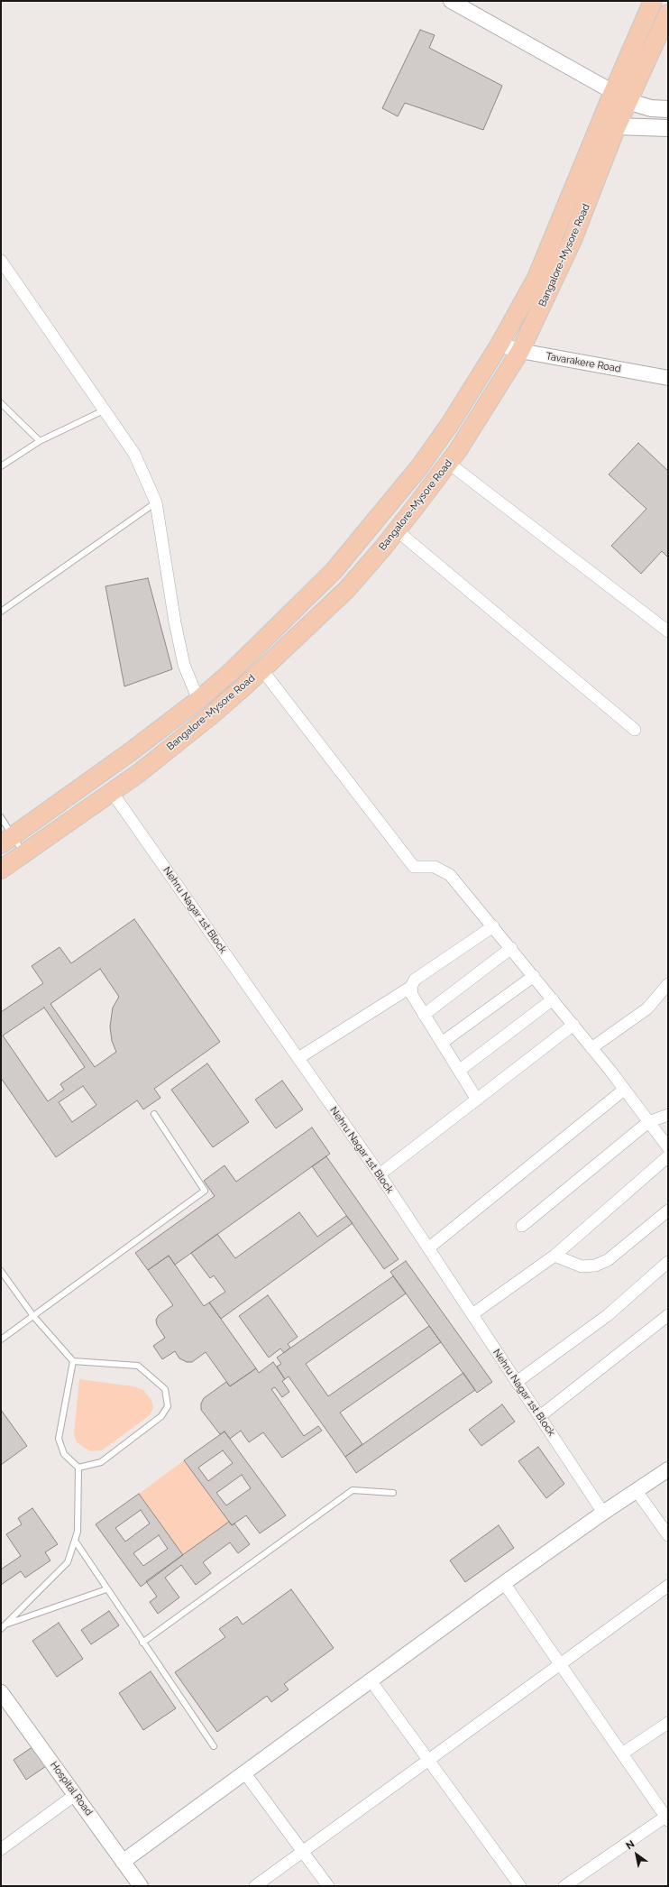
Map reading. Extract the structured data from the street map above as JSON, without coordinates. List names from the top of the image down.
{
  "streets": {
    "main road": ["Bangalore-Mysore Road"],
    "street": ["Tavarakere Road", "Nehru Nagar 1st Block", "Hospital Road"]
  },
  "crossings": [
    ["Bangalore-Mysore Road", "Tavarakere Road"],
    ["Bangalore-Mysore Road", "Nehru Nagar 1st Block"]
  ],
  "north": "top left"
}
